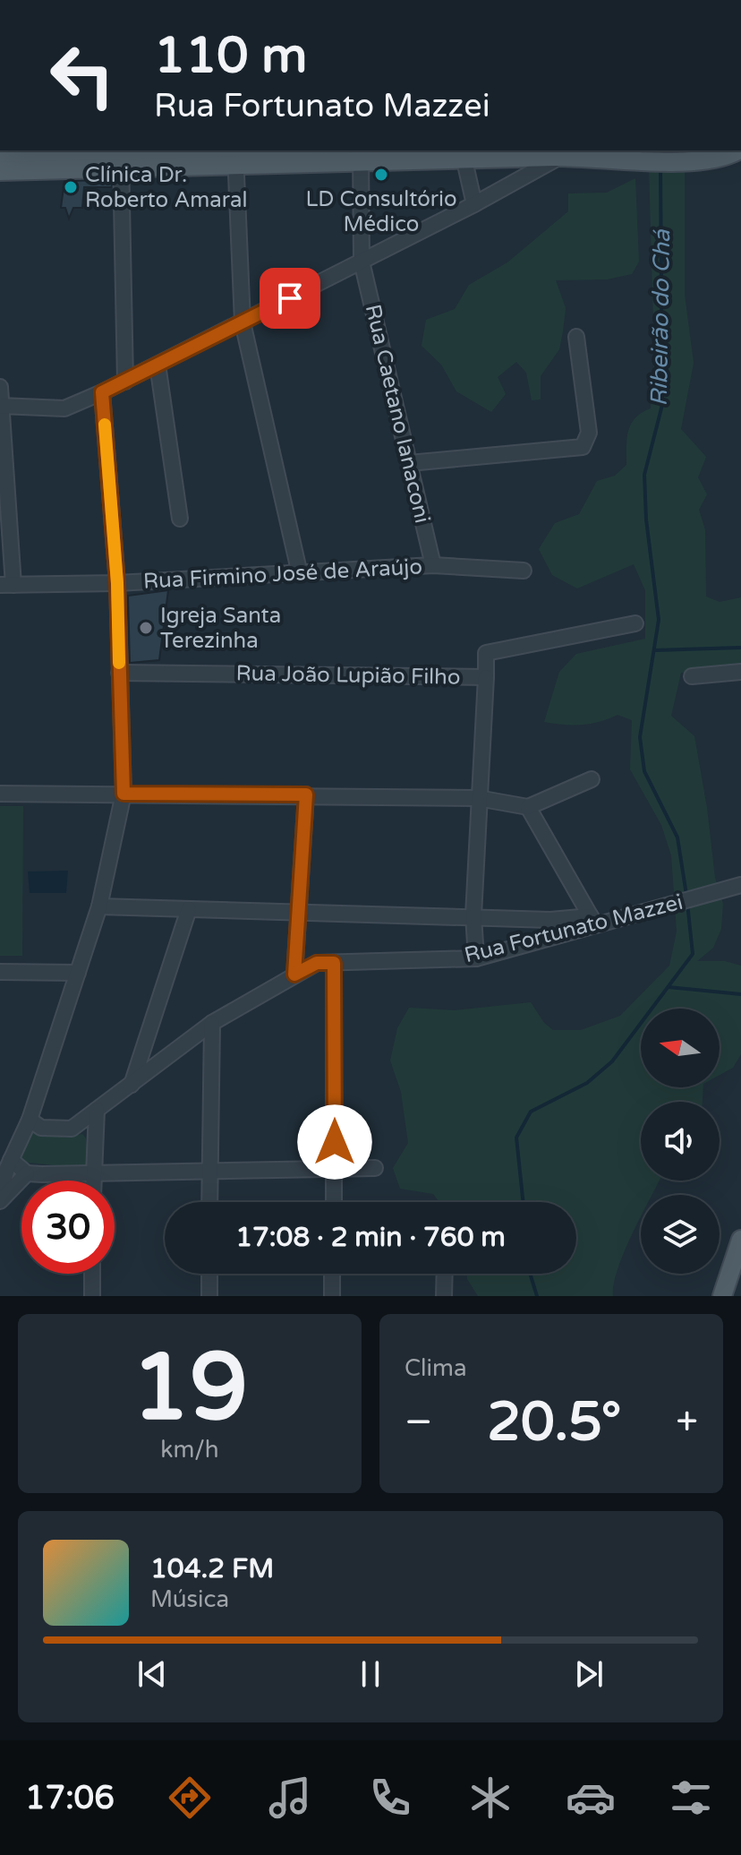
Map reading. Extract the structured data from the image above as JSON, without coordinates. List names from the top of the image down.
{
  "streets": {
    "street": [
      "Rua Caetano Ianaconi",
      "Rua Firmino José de Araújo",
      "Rua João Lupião Filho",
      "Rua Fortunato Mazzei"
    ]
  },
  "crossings": [
    ["Rua Caetano Ianaconi", "Rua Firmino José de Araújo"]
  ],
  "water": ["Ribeirão do Chá"],
  "places": ["LD Consultório Médico", "Clínica Dr. Roberto Amaral", "Igreja Santa Terezinha"],
  "north": "left",
  "page": {
    "turn": ["110 m", "Rua Fortunato Mazzei"],
    "limit": "30",
    "trip": "17:08 · 2 min · 760 m",
    "tile": [
      ["19", "km/h"],
      "Clima"
    ],
    "heat": ["−", "20.5°", "+"],
    "song": ["104.2 FM", "Música"],
    "tabs": "17:06"
  }
}
